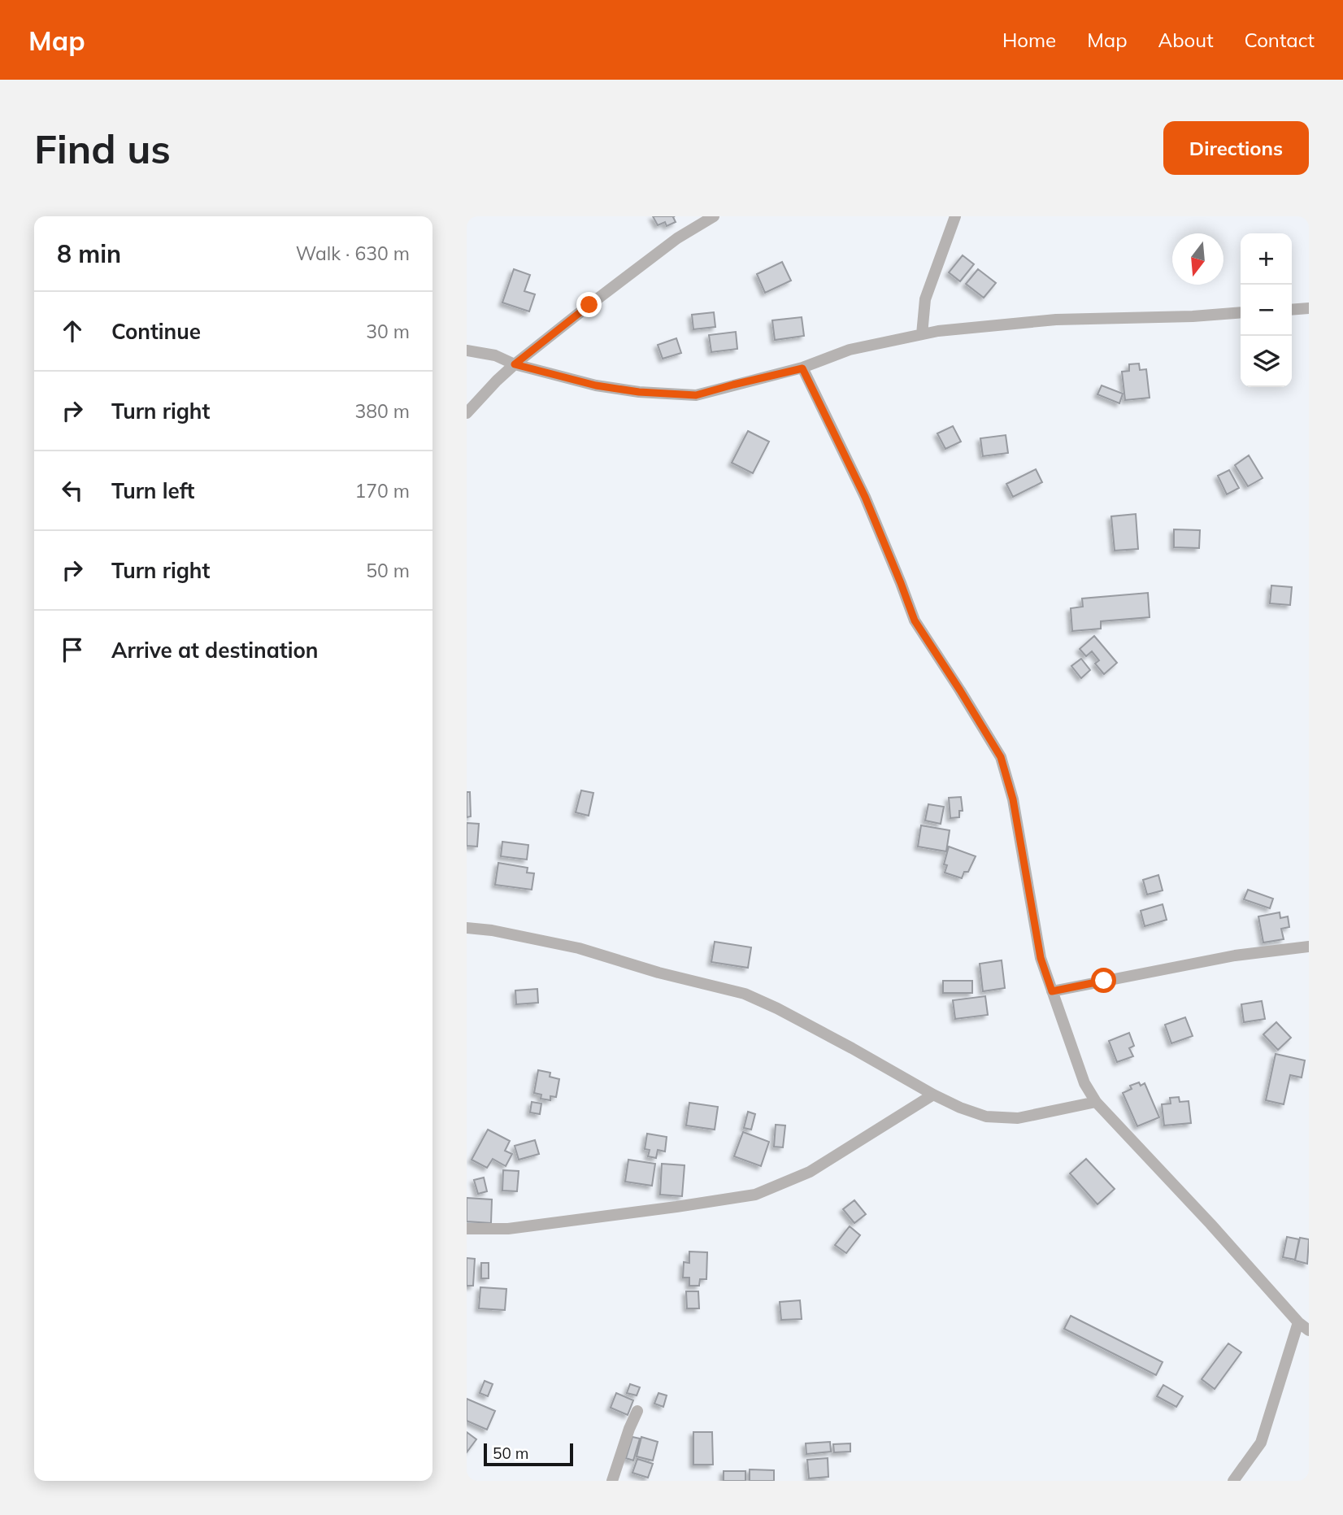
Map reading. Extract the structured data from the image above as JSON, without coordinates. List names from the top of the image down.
{
  "scale_bar": "50 m",
  "north": "bottom",
  "page": {
    "header": "Map",
    "nav": [
      "Home",
      "Map",
      "About",
      "Contact"
    ],
    "buttons": "Directions",
    "title": "Find us",
    "heading": ["8 min", "Walk · 630 m"],
    "map_buttons": ["+", "−"],
    "list": [
      ["Continue", "30 m"],
      ["Turn right", "380 m"],
      ["Turn left", "170 m"],
      ["Turn right", "50 m"],
      "Arrive at destination"
    ],
    "scale": "50 m"
  }
}
